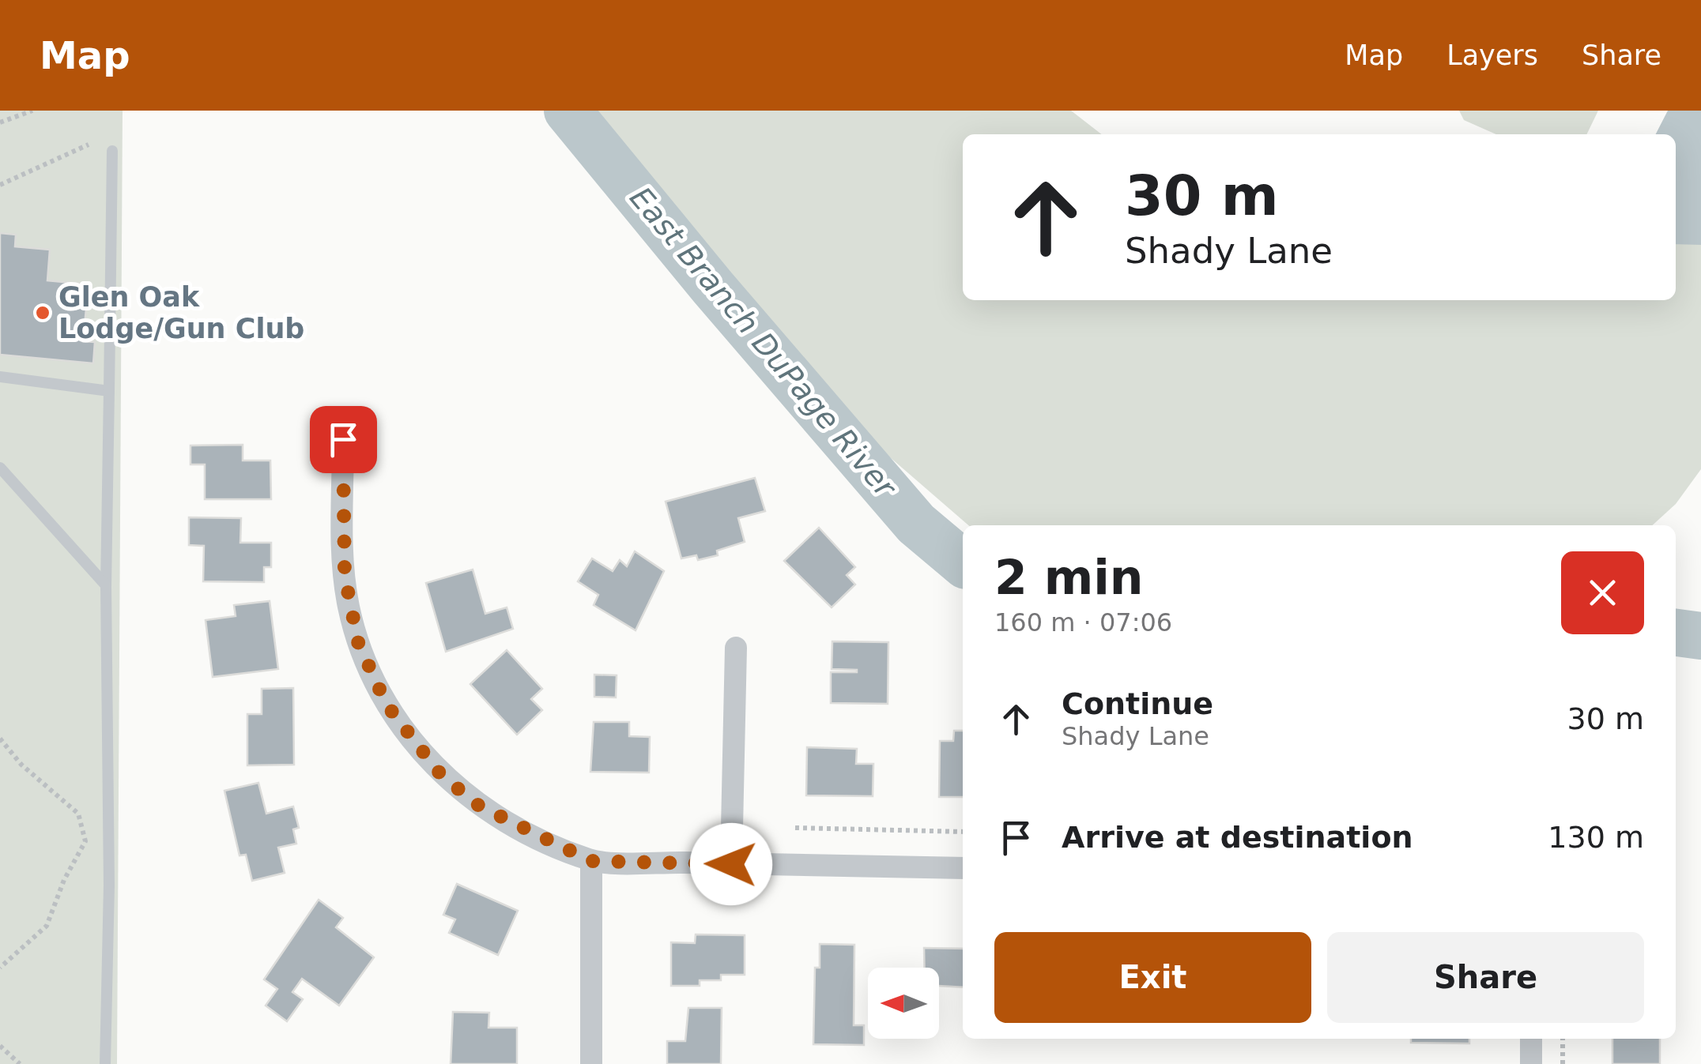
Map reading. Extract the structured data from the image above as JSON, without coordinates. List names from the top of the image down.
{
  "water": ["East Branch DuPage River"],
  "places": ["Glen Oak Lodge/Gun Club"],
  "north": "left",
  "page": {
    "header": "Map",
    "nav": ["Map", "Layers", "Share"],
    "turn": ["30 m", "Shady Lane"],
    "heading": ["2 min", "160 m · 07:06"],
    "list": [
      {
        "name": "Continue",
        "note": "Shady Lane",
        "value": "30 m"
      },
      {
        "name": "Arrive at destination",
        "value": "130 m"
      }
    ],
    "buttons": ["Exit", "Share"]
  }
}
